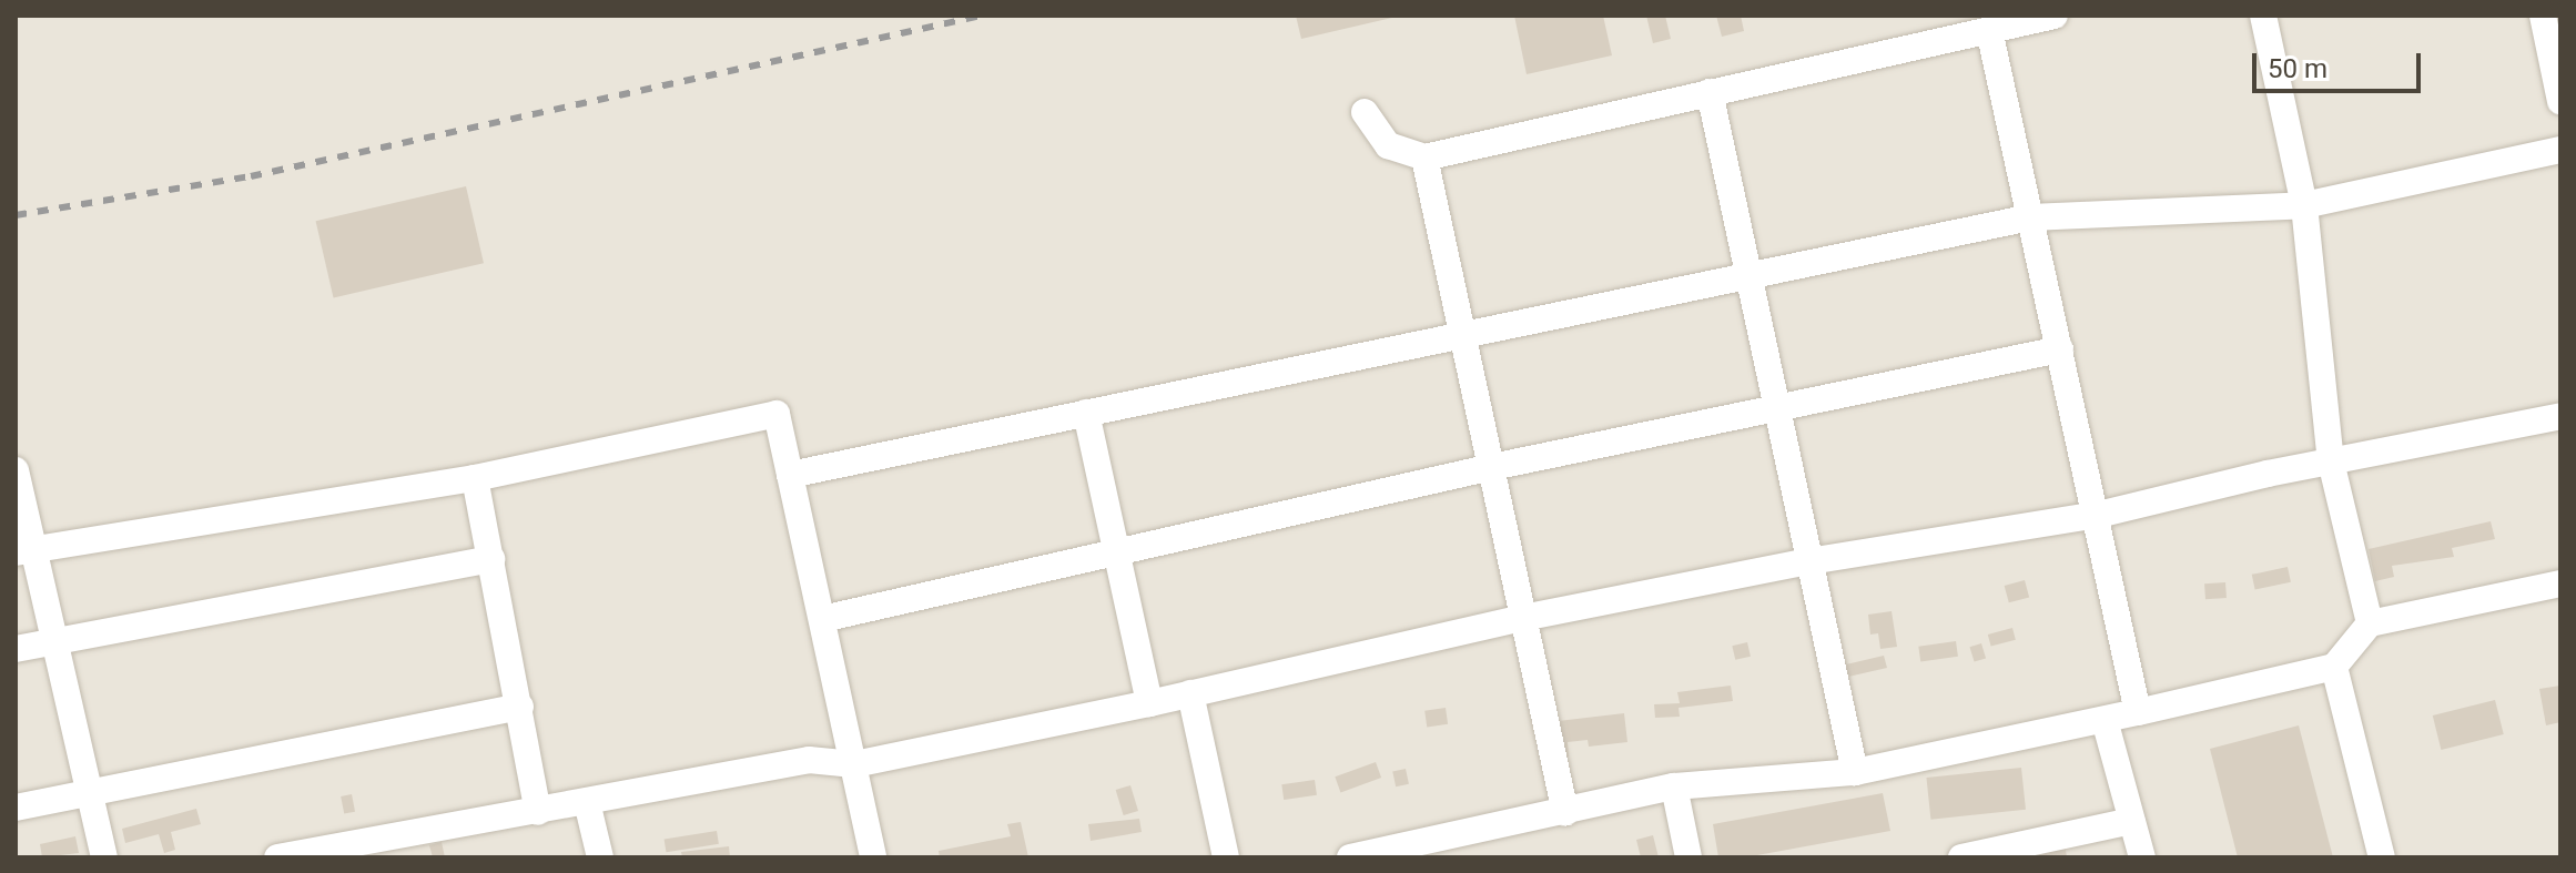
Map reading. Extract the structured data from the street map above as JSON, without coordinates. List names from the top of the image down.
{
  "scale_bar": "50 m"
}
